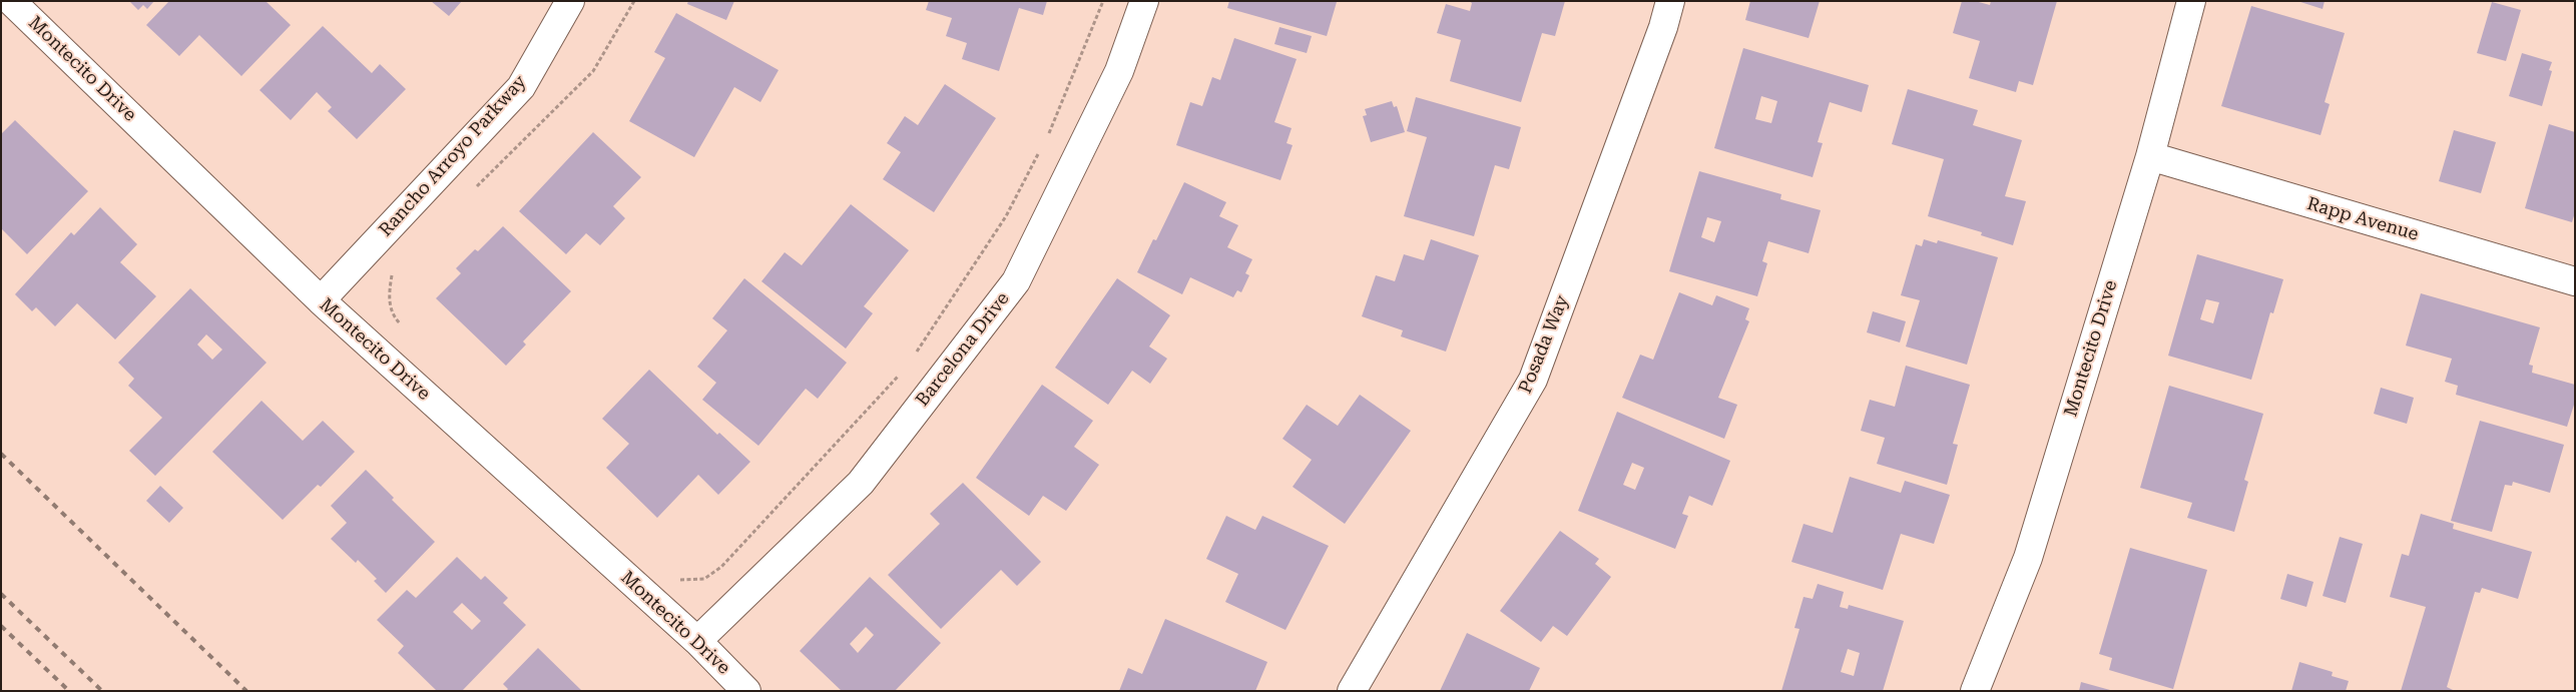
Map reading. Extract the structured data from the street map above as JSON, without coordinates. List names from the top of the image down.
{
  "streets": {
    "street": [
      "Montecito Drive",
      "Rancho Arroyo Parkway",
      "Rapp Avenue",
      "Posada Way",
      "Barcelona Drive"
    ]
  },
  "crossings": [
    ["Montecito Drive", "Rancho Arroyo Parkway"],
    ["Montecito Drive", "Rapp Avenue"],
    ["Montecito Drive", "Barcelona Drive"]
  ]
}
